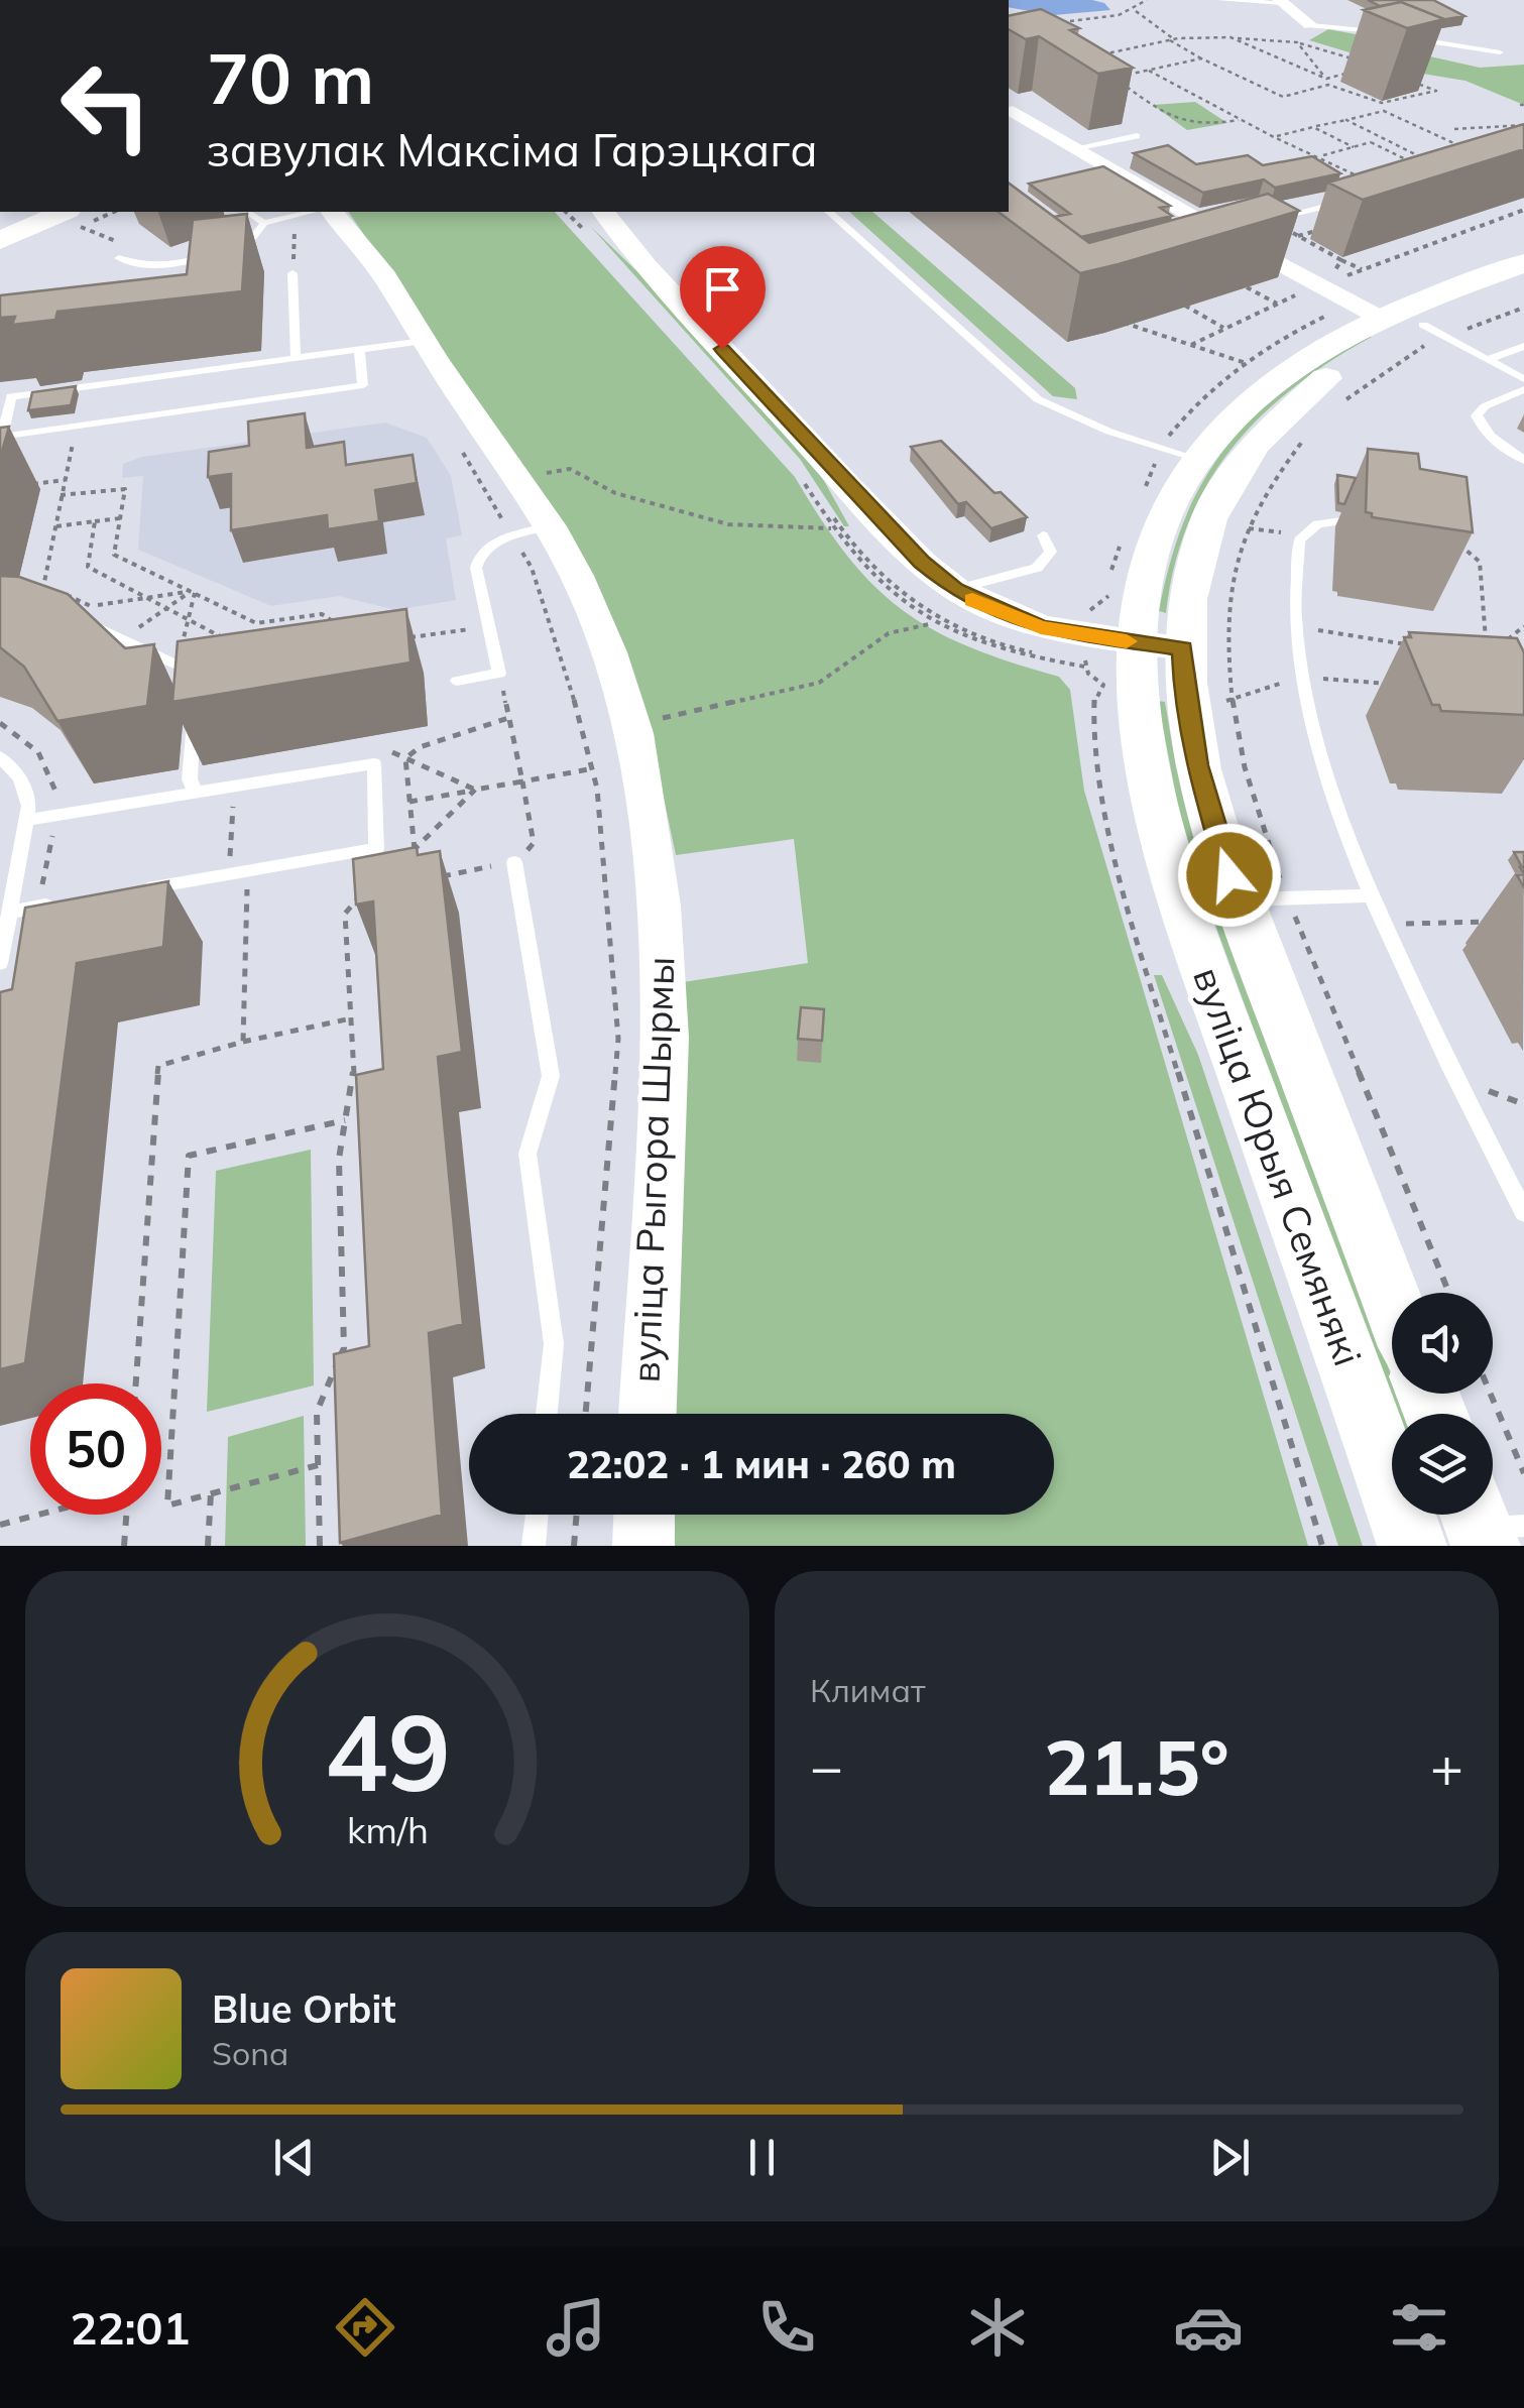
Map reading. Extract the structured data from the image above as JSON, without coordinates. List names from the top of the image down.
{
  "streets": {
    "main road": ["вуліца Юрыя Семянякі"],
    "street": ["вуліца Рыгора Шырмы"]
  },
  "page": {
    "turn": ["70 m", "завулак Максіма Гарэцкага"],
    "limit": "50",
    "trip": "22:02 · 1 мин · 260 m",
    "tile": "Климат",
    "heat": ["−", "21.5°", "+"],
    "song": ["Blue Orbit", "Sona"],
    "tabs": "22:01",
    "gauge": ["49", "km/h"]
  }
}
